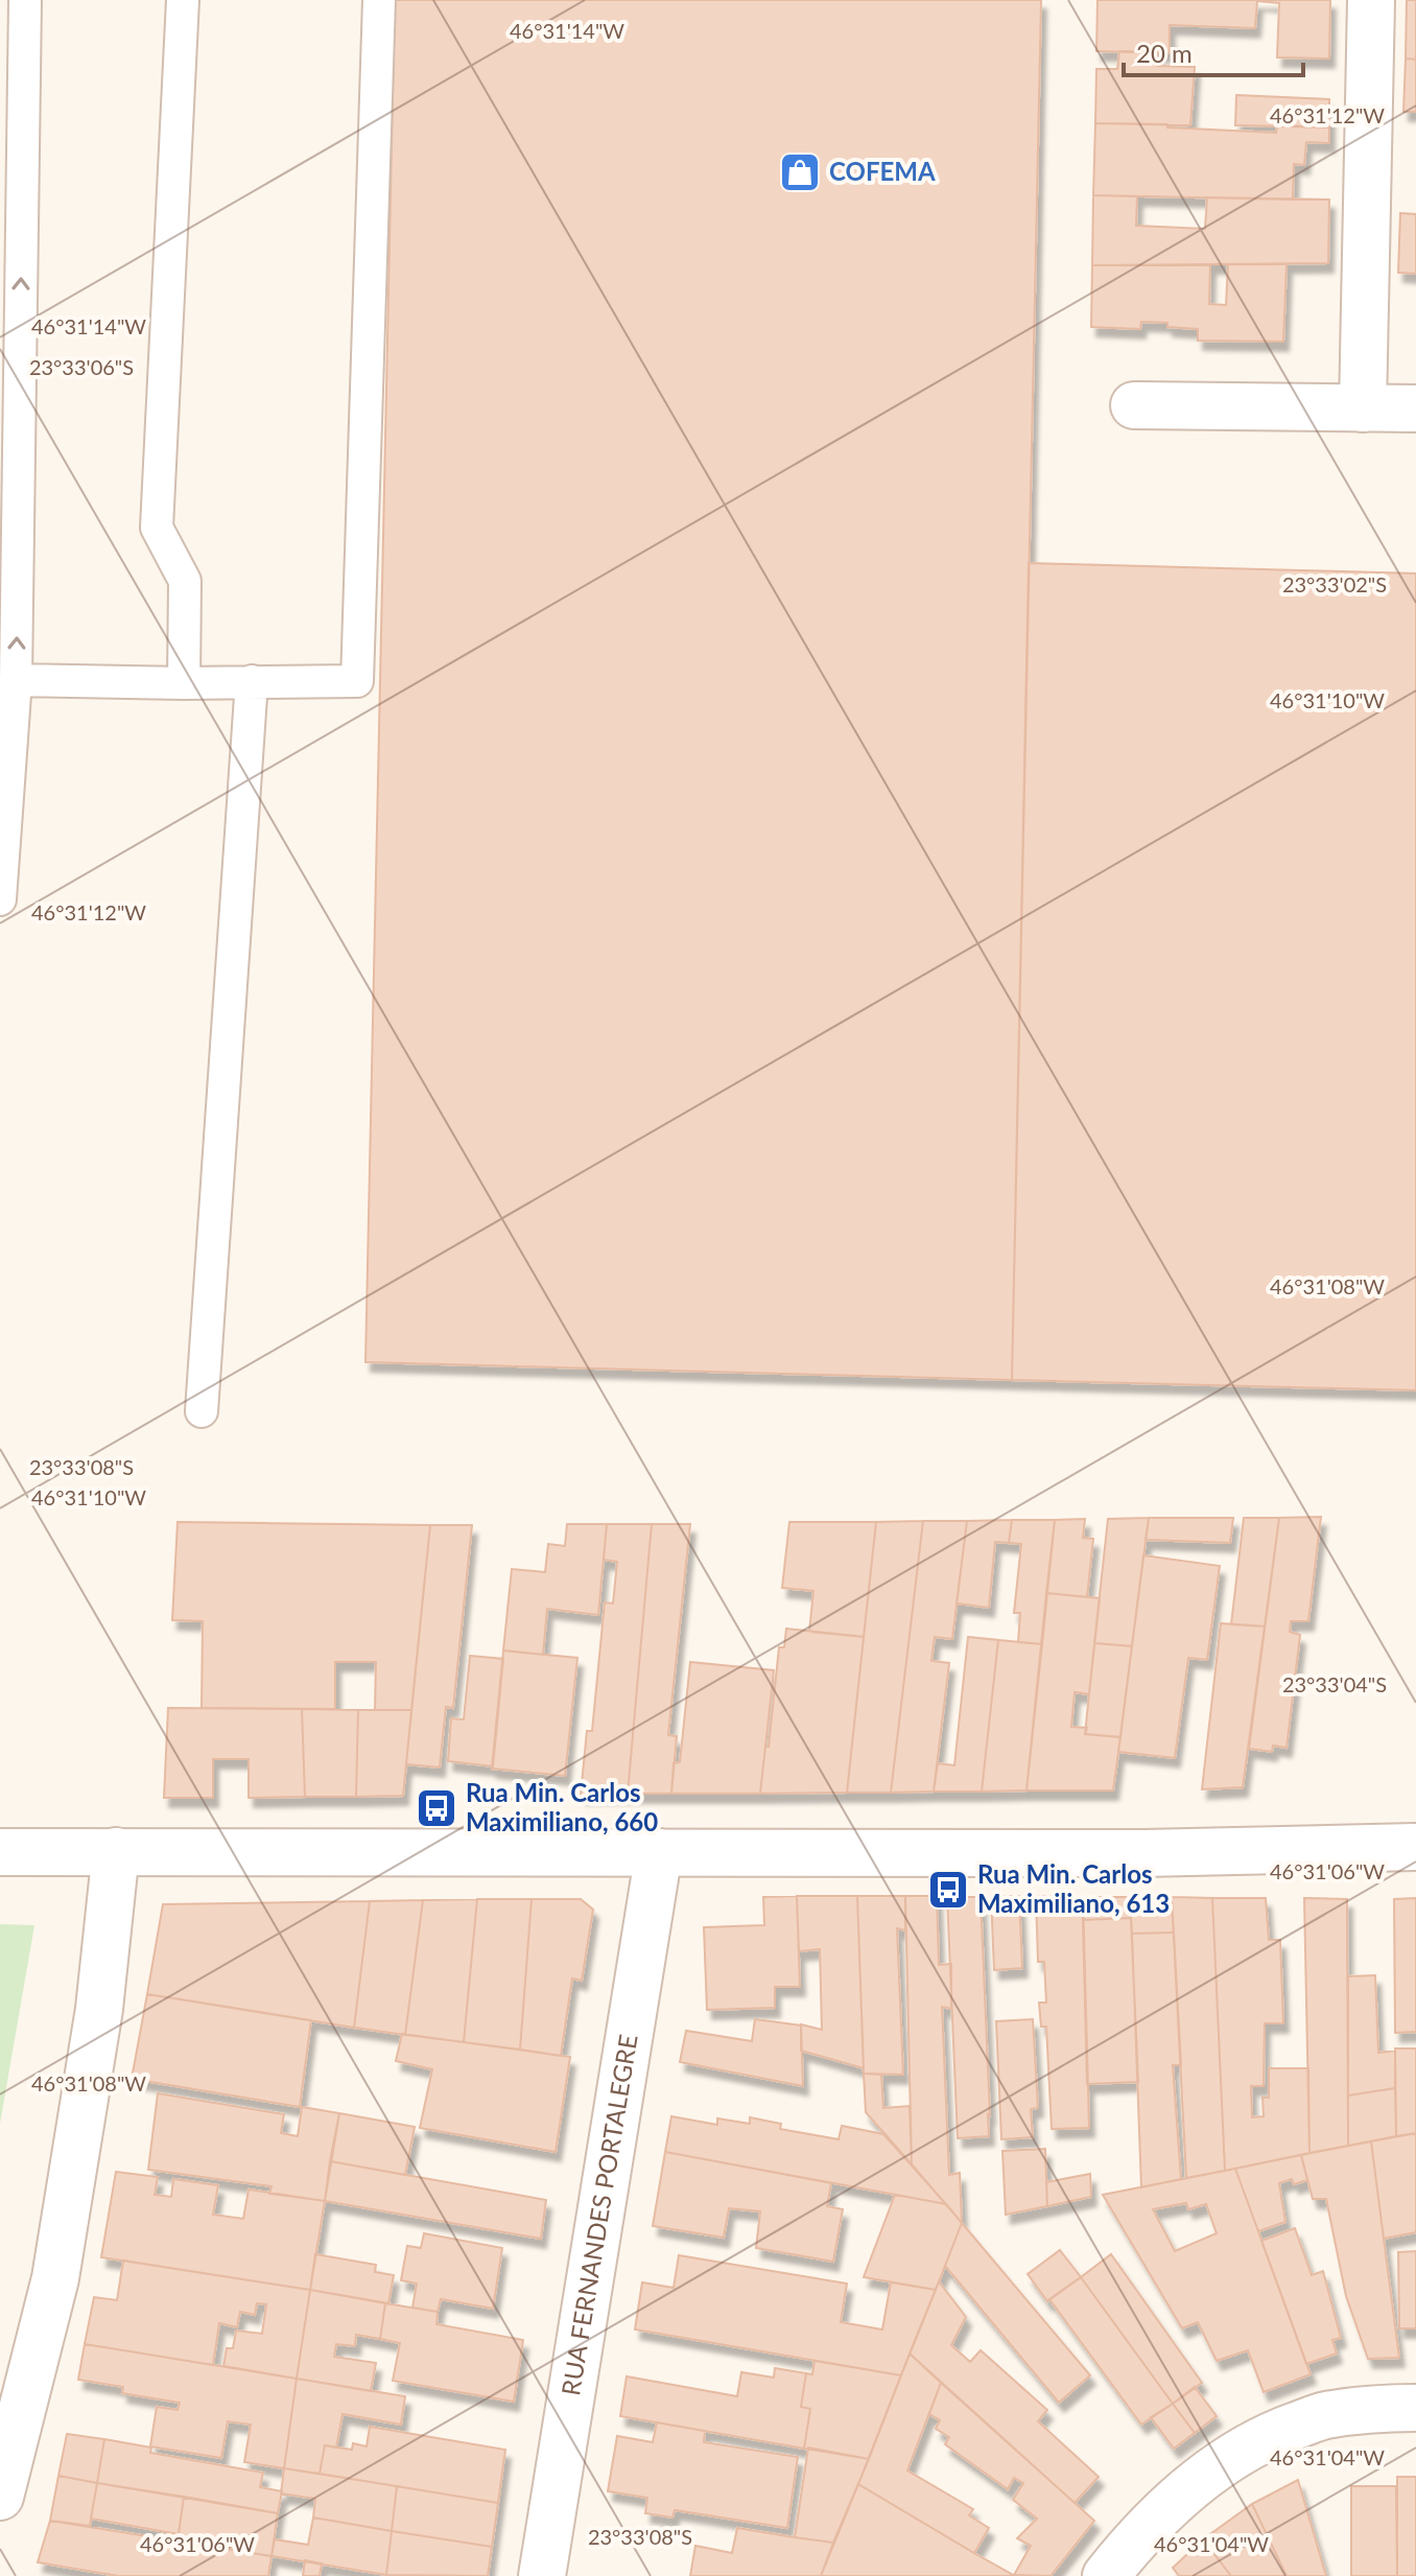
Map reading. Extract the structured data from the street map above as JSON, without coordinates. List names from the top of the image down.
{
  "streets": {
    "street": ["RUA FERNANDES PORTALEGRE"]
  },
  "places": {
    "shop": ["COFEMA"],
    "bus stop": ["Rua Min. Carlos Maximiliano, 660", "Rua Min. Carlos Maximiliano, 613"]
  },
  "scale_bar": "20 m",
  "coordinates": [
    "46°31'14\"W",
    "46°31'12\"W",
    "23°33'06\"S",
    "23°33'02\"S",
    "46°31'10\"W",
    "46°31'08\"W",
    "23°33'08\"S",
    "23°33'04\"S",
    "46°31'06\"W",
    "46°31'04\"W"
  ]
}
